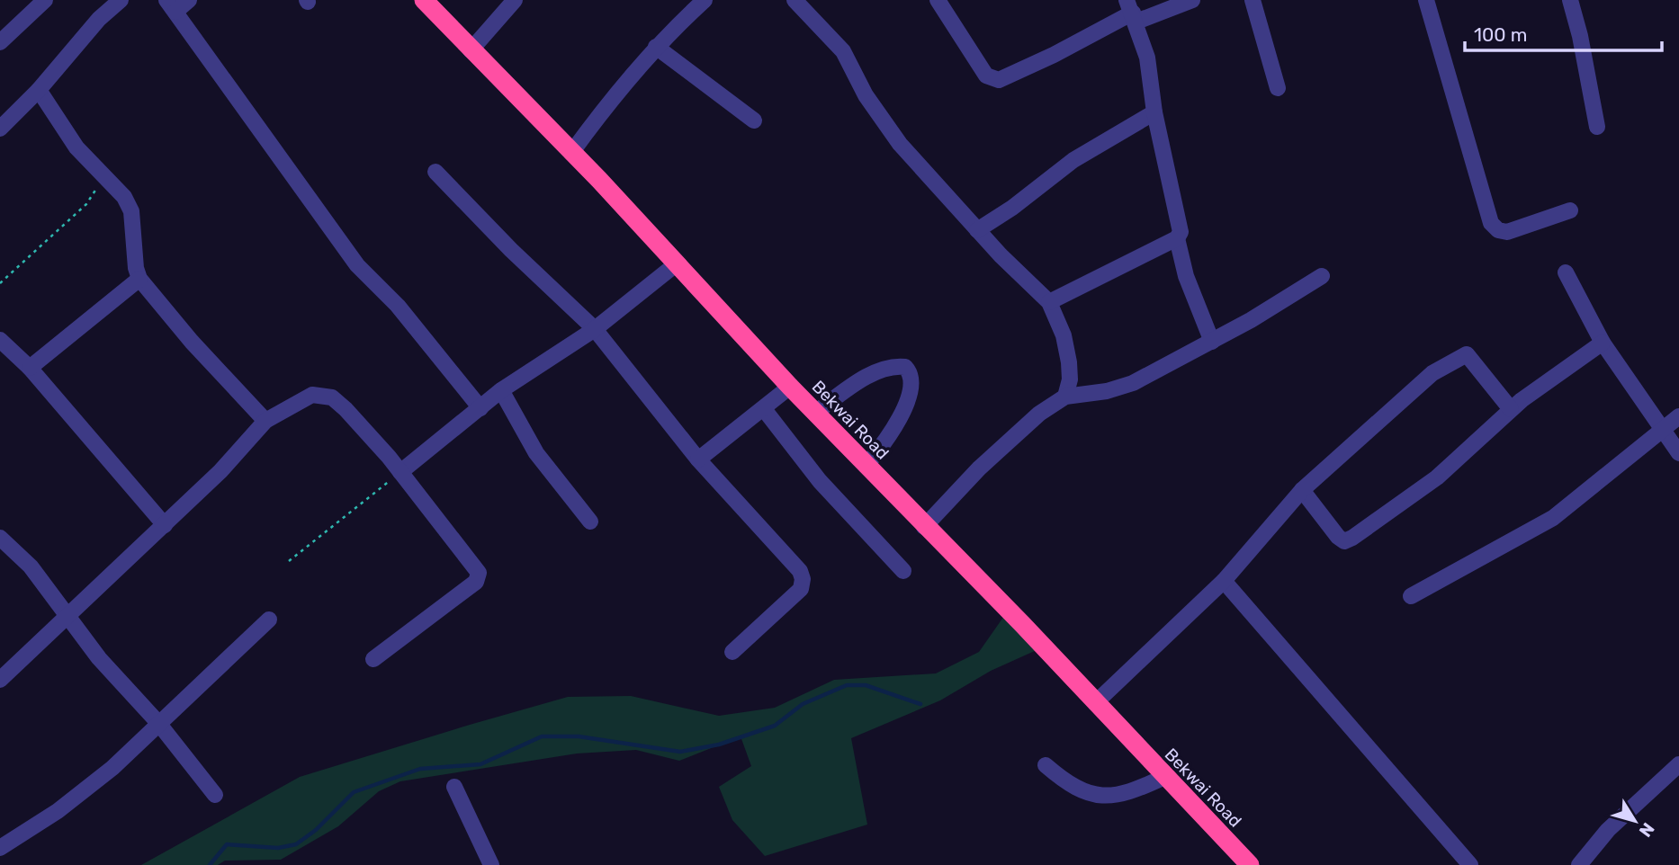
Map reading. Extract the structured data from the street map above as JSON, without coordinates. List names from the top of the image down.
{
  "streets": {
    "highway": ["Bekwai Road"]
  },
  "scale_bar": "100 m",
  "north": "bottom right"
}
